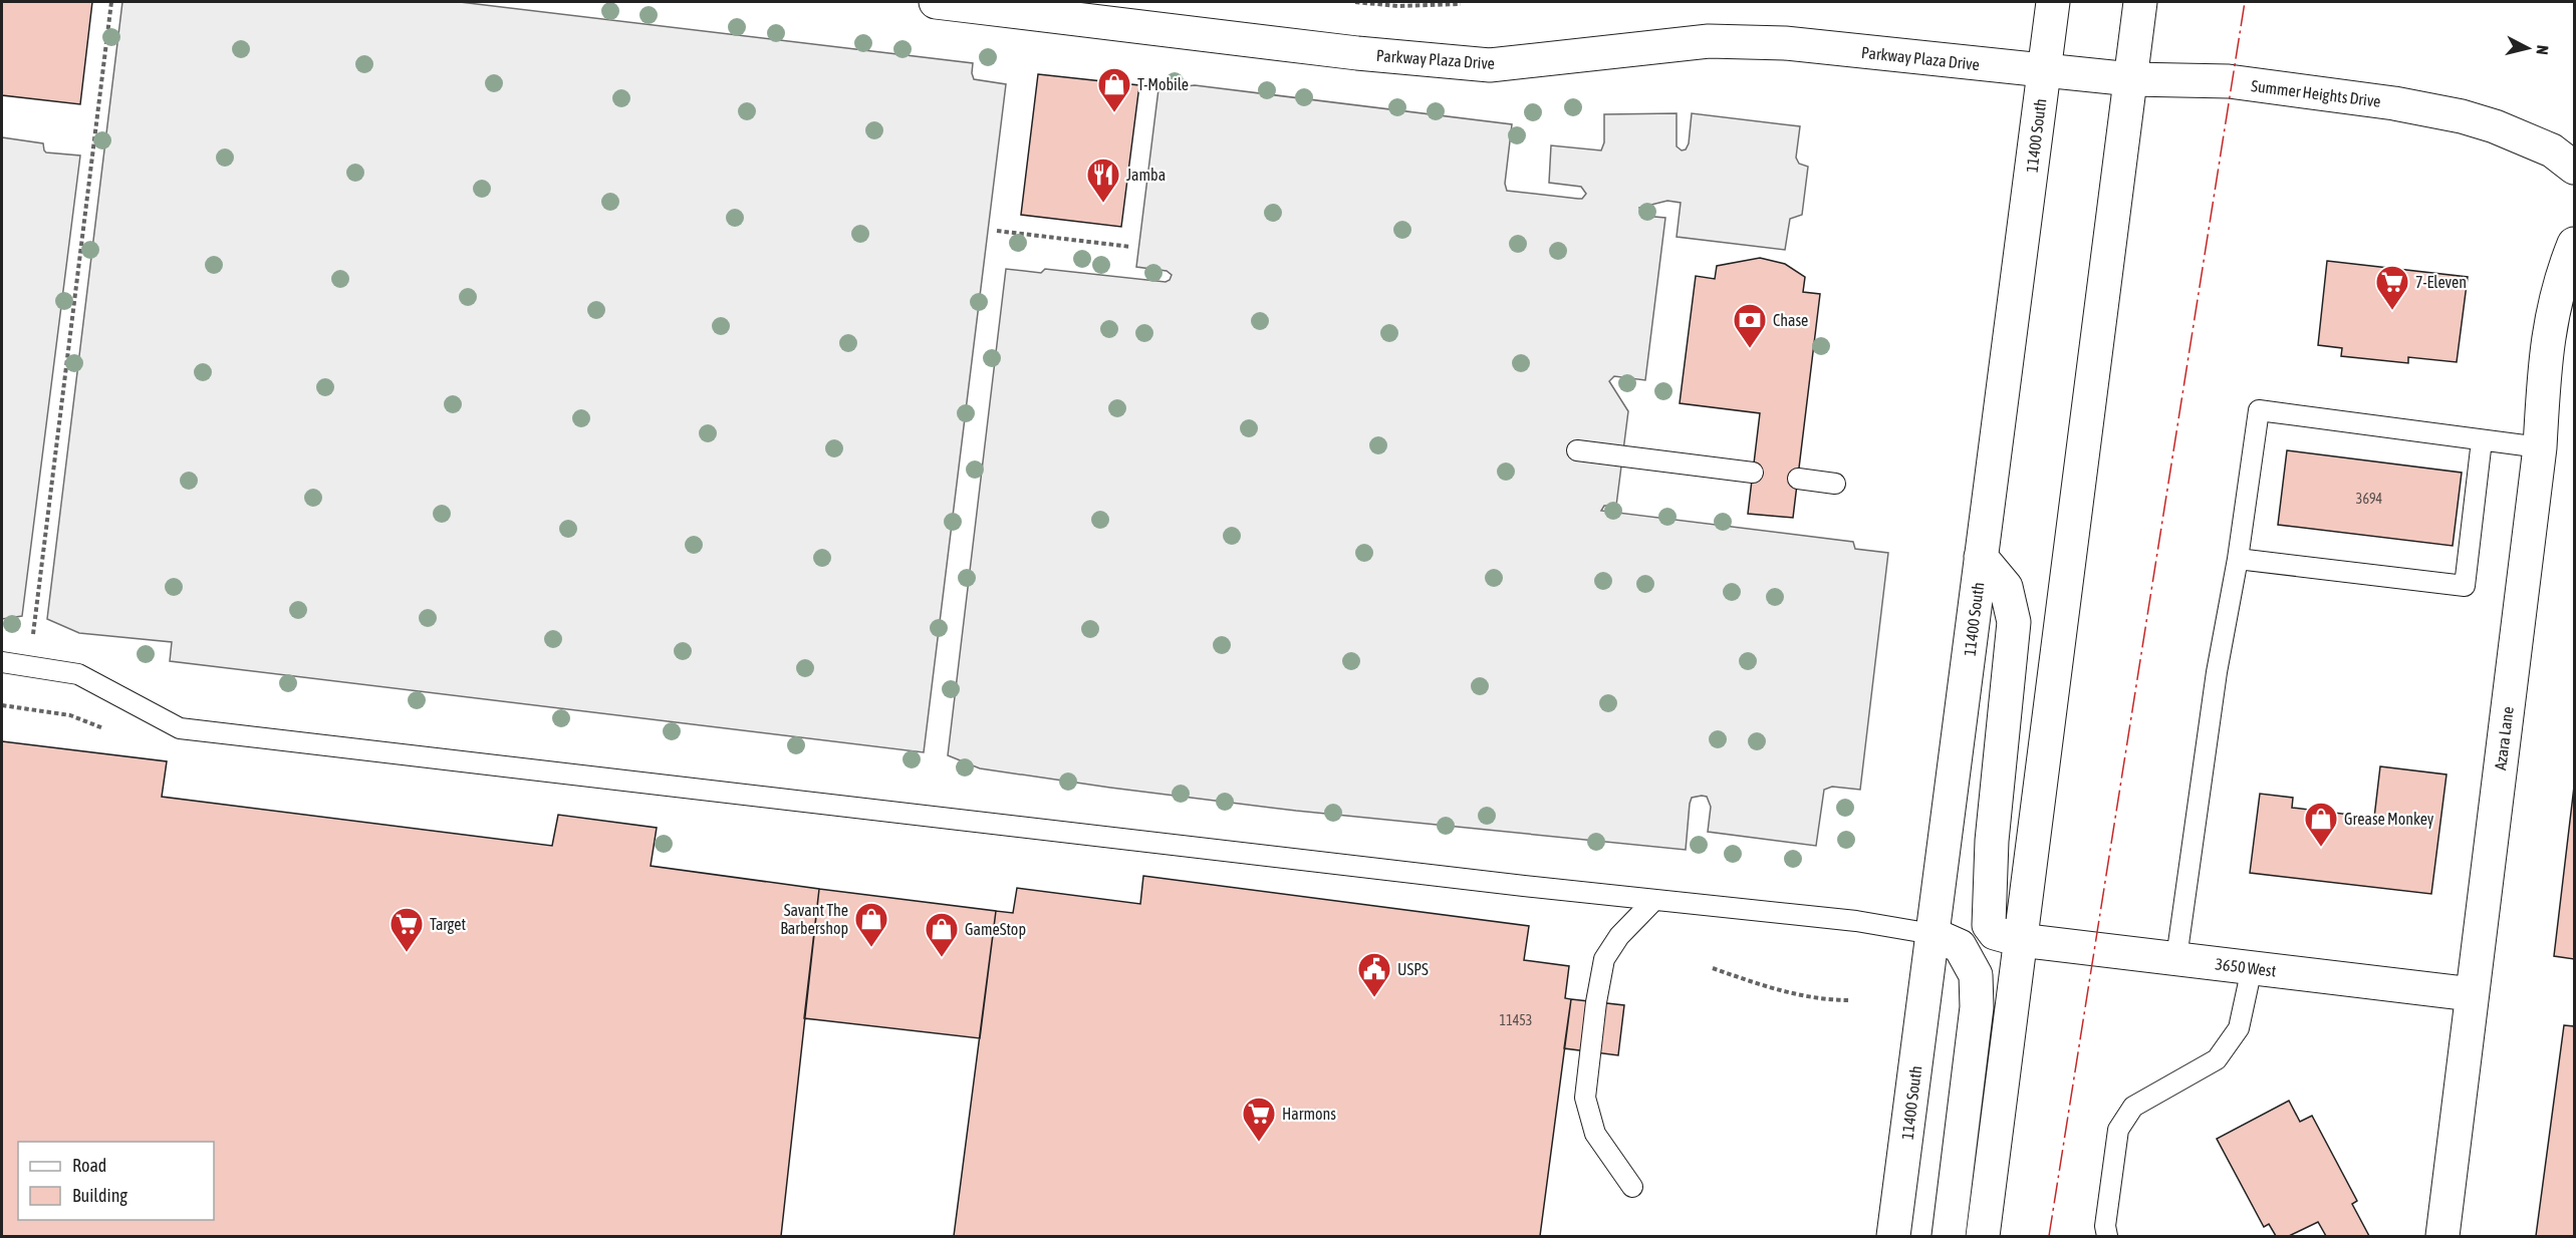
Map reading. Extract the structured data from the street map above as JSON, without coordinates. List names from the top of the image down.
{
  "streets": {
    "main road": [
      "Parkway Plaza Drive",
      "Summer Heights Drive",
      "11400 South",
      "Azara Lane",
      "3650 West"
    ]
  },
  "crossings": [
    ["Parkway Plaza Drive", "Summer Heights Drive"],
    ["Parkway Plaza Drive", "11400 South"],
    ["Summer Heights Drive", "11400 South"],
    ["11400 South", "3650 West"],
    ["Azara Lane", "3650 West"]
  ],
  "places": {
    "shop": [
      "T-Mobile",
      "Grease Monkey",
      "Savant The Barbershop",
      "GameStop"
    ],
    "restaurant": ["Jamba"],
    "supermarket": ["7-Eleven", "Target", "Harmons"],
    "bank": ["Chase"],
    "public building": ["USPS"]
  },
  "house_numbers": ["3694", "11453"],
  "legend": ["Road", "Building"],
  "north": "right"
}
